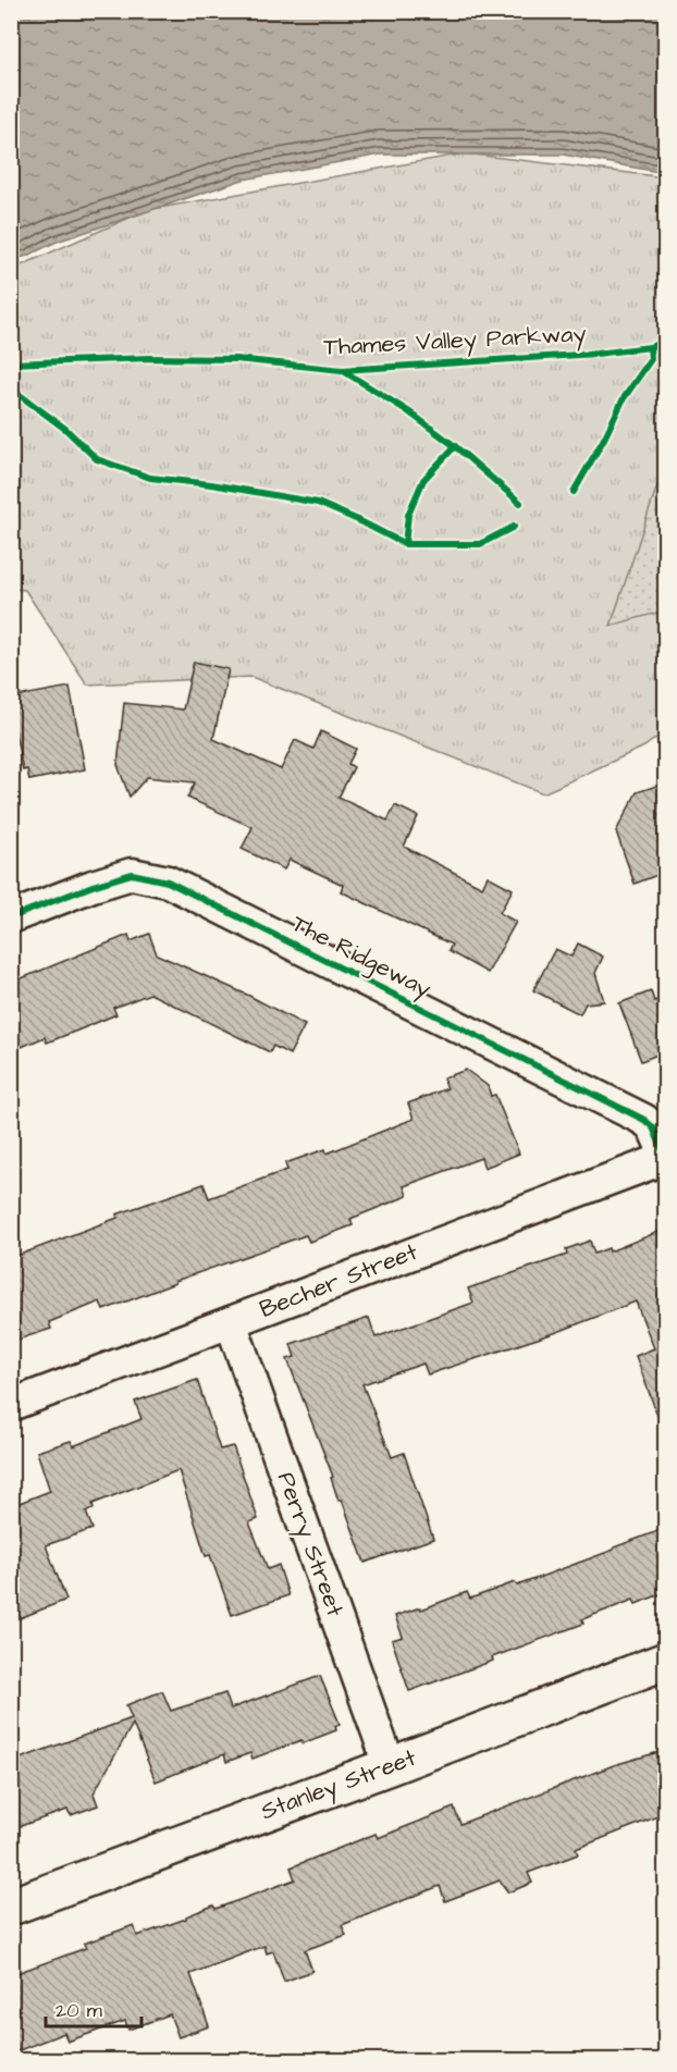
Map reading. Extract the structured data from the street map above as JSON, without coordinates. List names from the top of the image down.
{
  "streets": {
    "main road": ["Stanley Street"],
    "street": ["The Ridgeway", "Becher Street", "Perry Street"],
    "cycle path": ["Thames Valley Parkway"]
  },
  "crossings": [
    ["The Ridgeway", "Becher Street"],
    ["Becher Street", "Perry Street"],
    ["Perry Street", "Stanley Street"]
  ],
  "scale_bar": "20 m"
}
